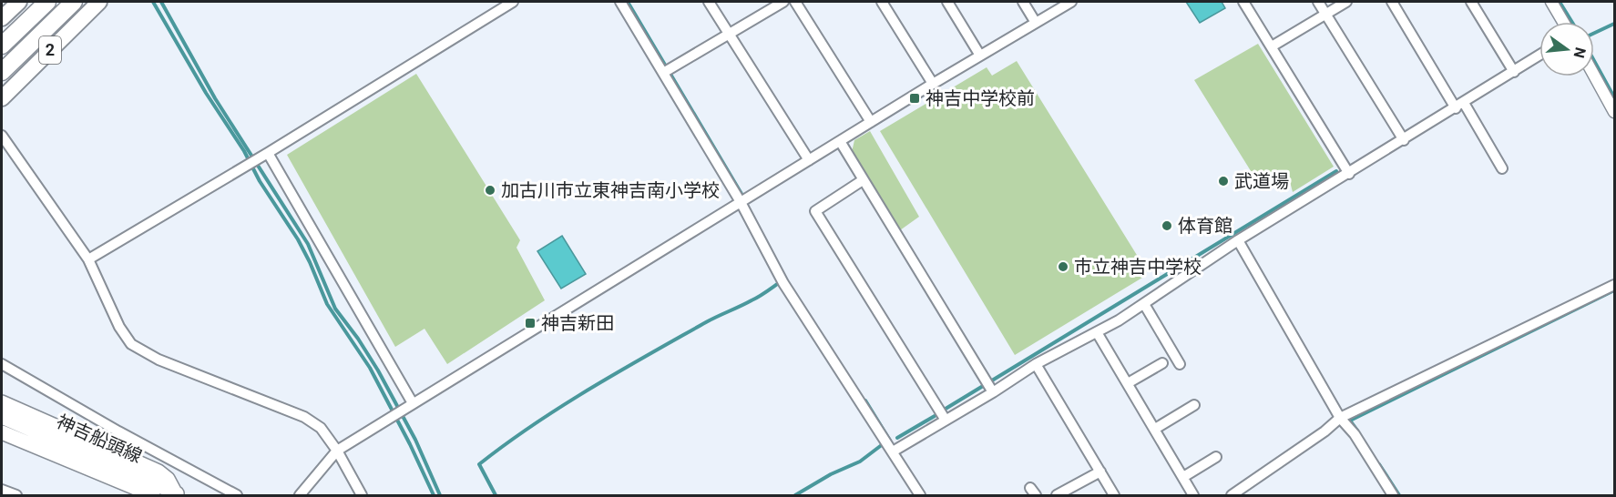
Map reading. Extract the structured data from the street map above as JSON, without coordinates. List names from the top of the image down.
{
  "streets": {
    "highway": ["2"],
    "main road": ["神吉船頭線"]
  },
  "places": {
    "transit": ["神吉中学校前", "神吉新田"],
    "other": [
      "武道場",
      "加古川市立東神吉南小学校",
      "体育館",
      "市立神吉中学校"
    ]
  },
  "north": "right"
}
